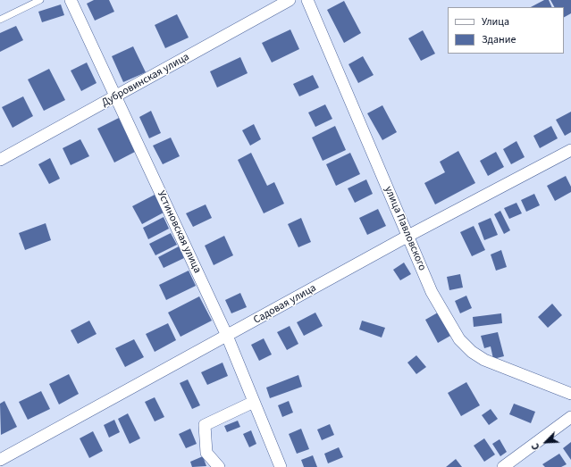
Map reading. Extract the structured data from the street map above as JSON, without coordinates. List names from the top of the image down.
{
  "streets": {
    "street": [
      "Дубровинская улица",
      "улица Павловского",
      "Устиновская улица",
      "Садовая улица"
    ]
  },
  "crossings": [
    ["Дубровинская улица", "Устиновская улица"],
    ["улица Павловского", "Садовая улица"],
    ["Устиновская улица", "Садовая улица"]
  ],
  "legend": ["Улица", "Здание"],
  "north": "bottom left"
}
